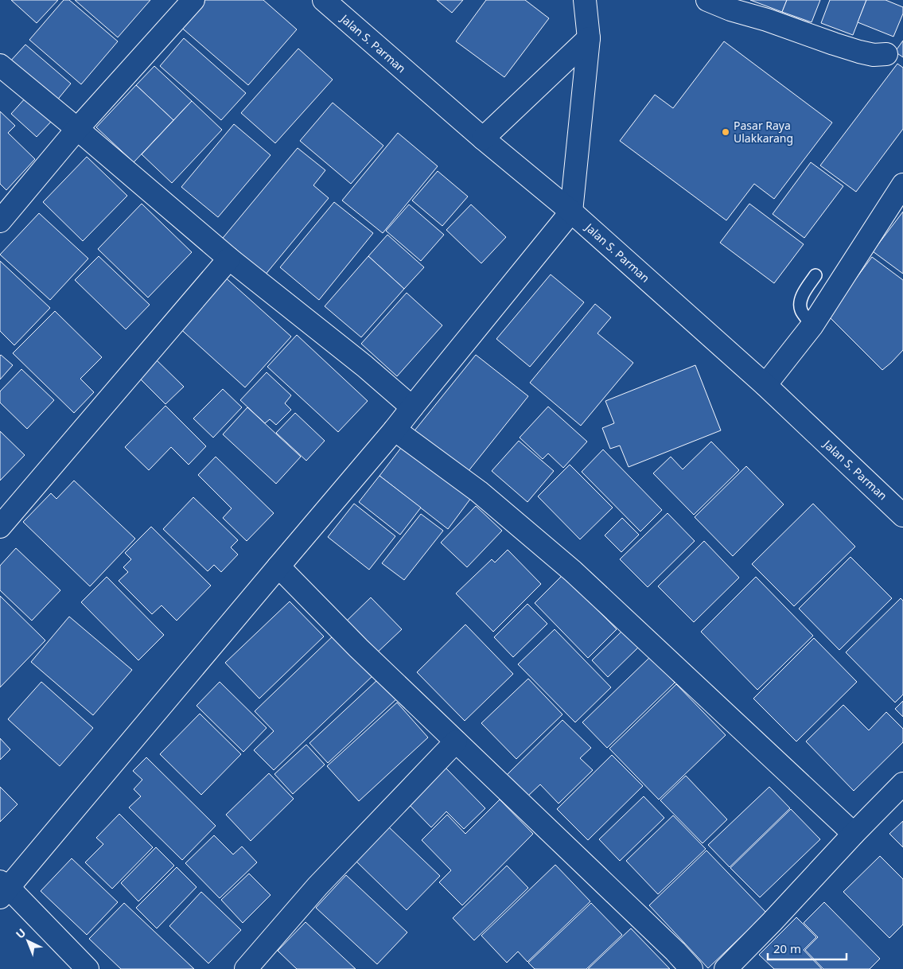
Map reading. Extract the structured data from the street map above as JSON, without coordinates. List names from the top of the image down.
{
  "streets": {
    "street": ["Jalan S. Parman"]
  },
  "places": ["Pasar Raya Ulakkarang"],
  "scale_bar": "20 m",
  "north": "top left"
}
